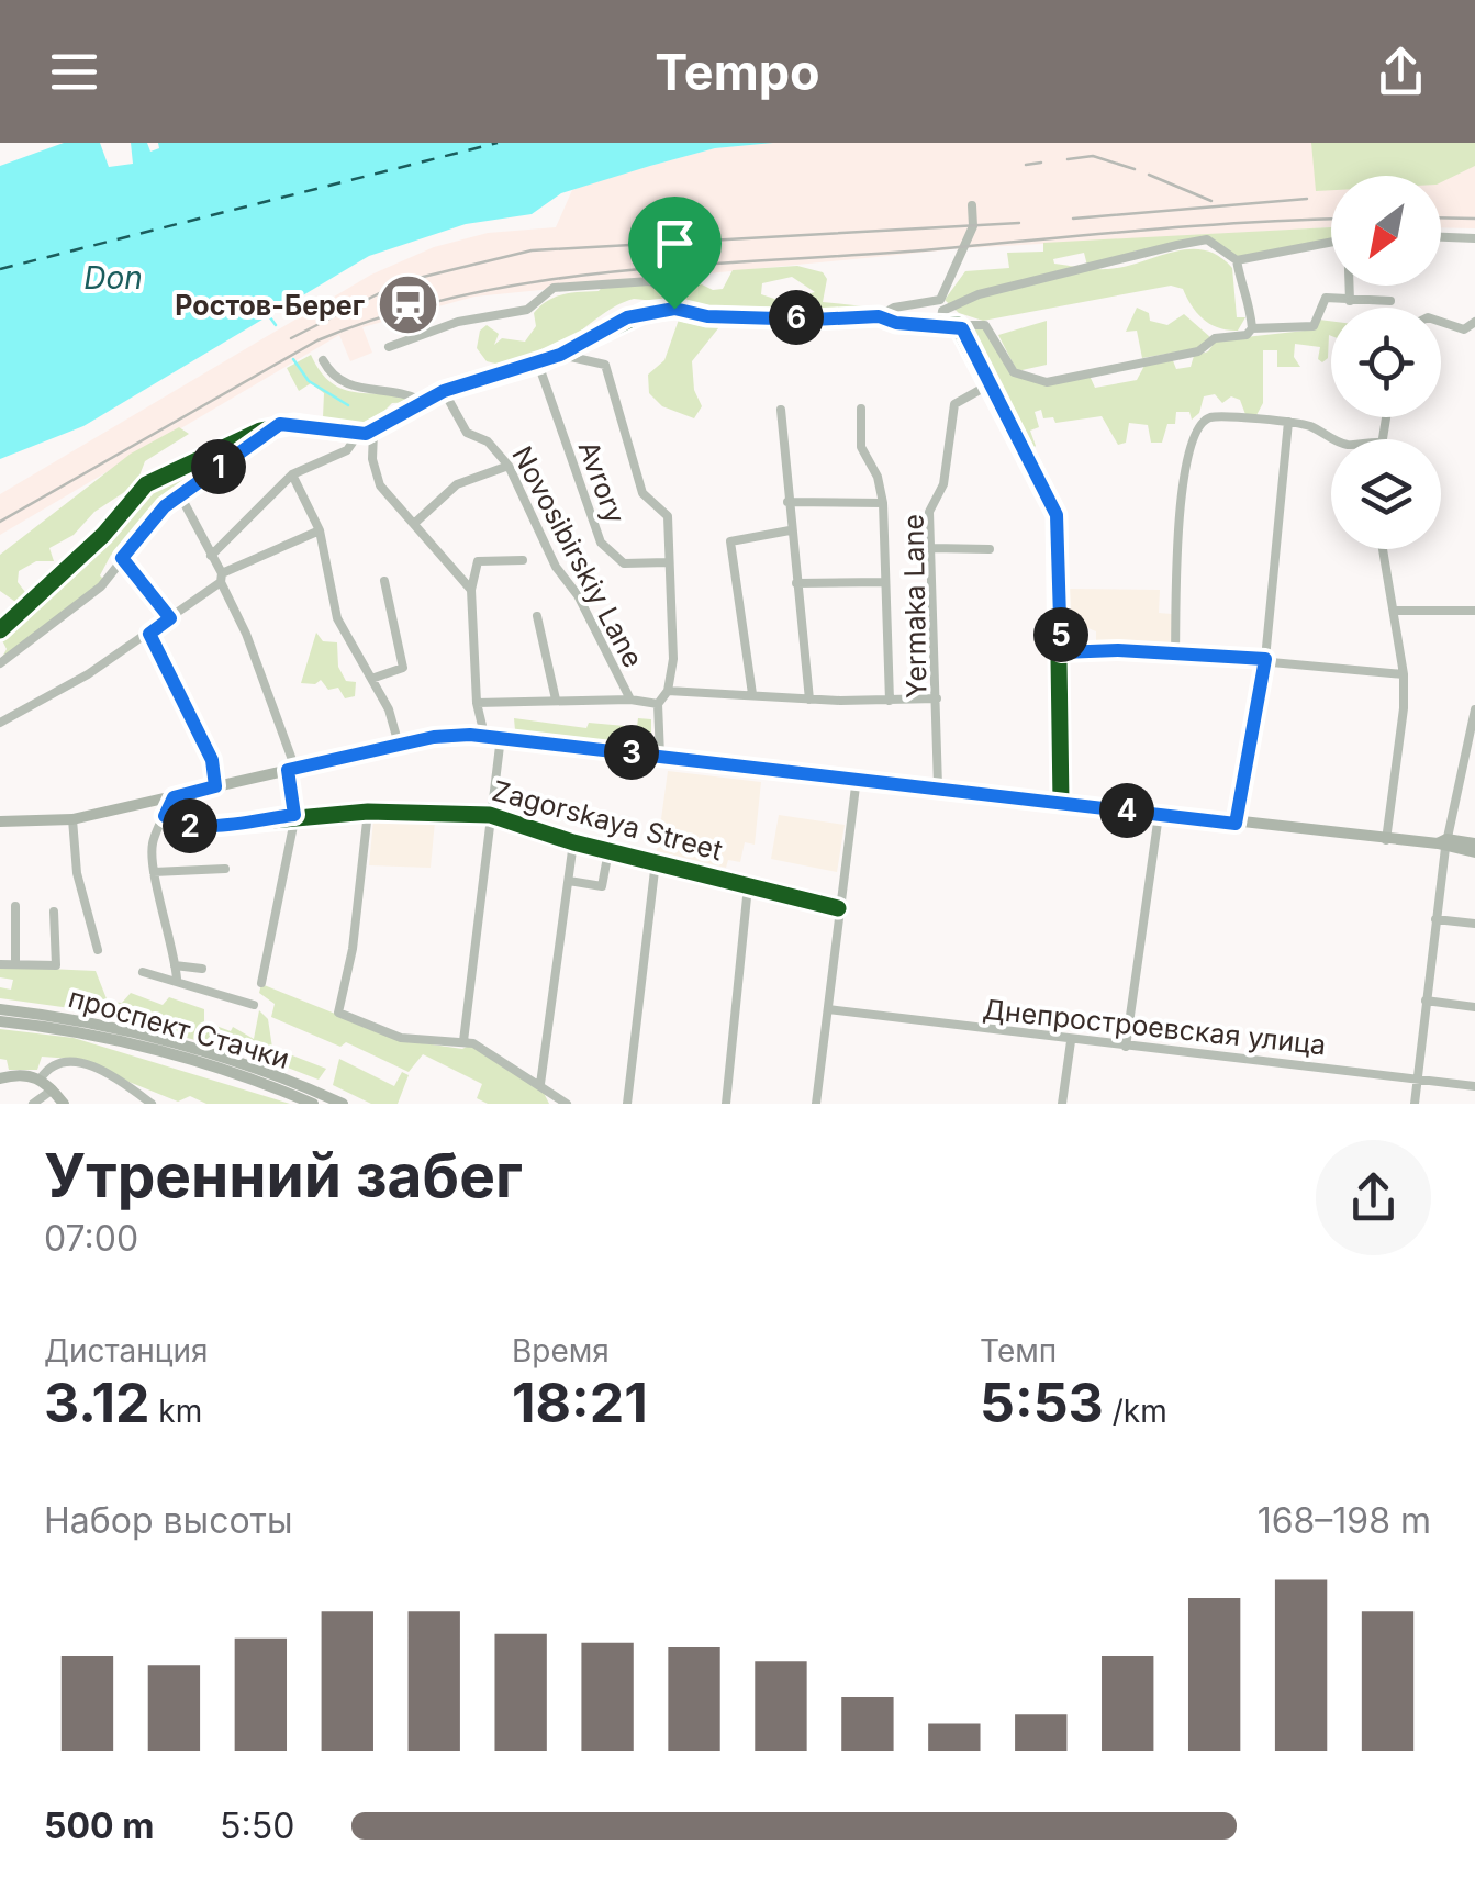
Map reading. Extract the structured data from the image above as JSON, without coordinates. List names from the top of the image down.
{
  "streets": {
    "main road": ["проспект Стачки"],
    "street": [
      "Avrory",
      "Novosibirskiy Lane",
      "Yermaka Lane",
      "Zagorskaya Street",
      "Днепростроевская улица"
    ]
  },
  "water": ["Don"],
  "places": {
    "station": ["Ростов-Берег"]
  },
  "north": "bottom left",
  "page": {
    "header": "Tempo",
    "pins": [
      "6",
      "1",
      "5",
      "3",
      "4",
      "2"
    ],
    "heading": ["Утренний забег", "07:00"],
    "stats": [
      ["Дистанция", "3.12 km"],
      ["Время", "18:21"],
      ["Темп", "5:53 /km"]
    ],
    "chart": ["Набор высоты", "168–198 m"],
    "list": [
      {
        "name": "500 m",
        "note": "5:50"
      }
    ]
  }
}
